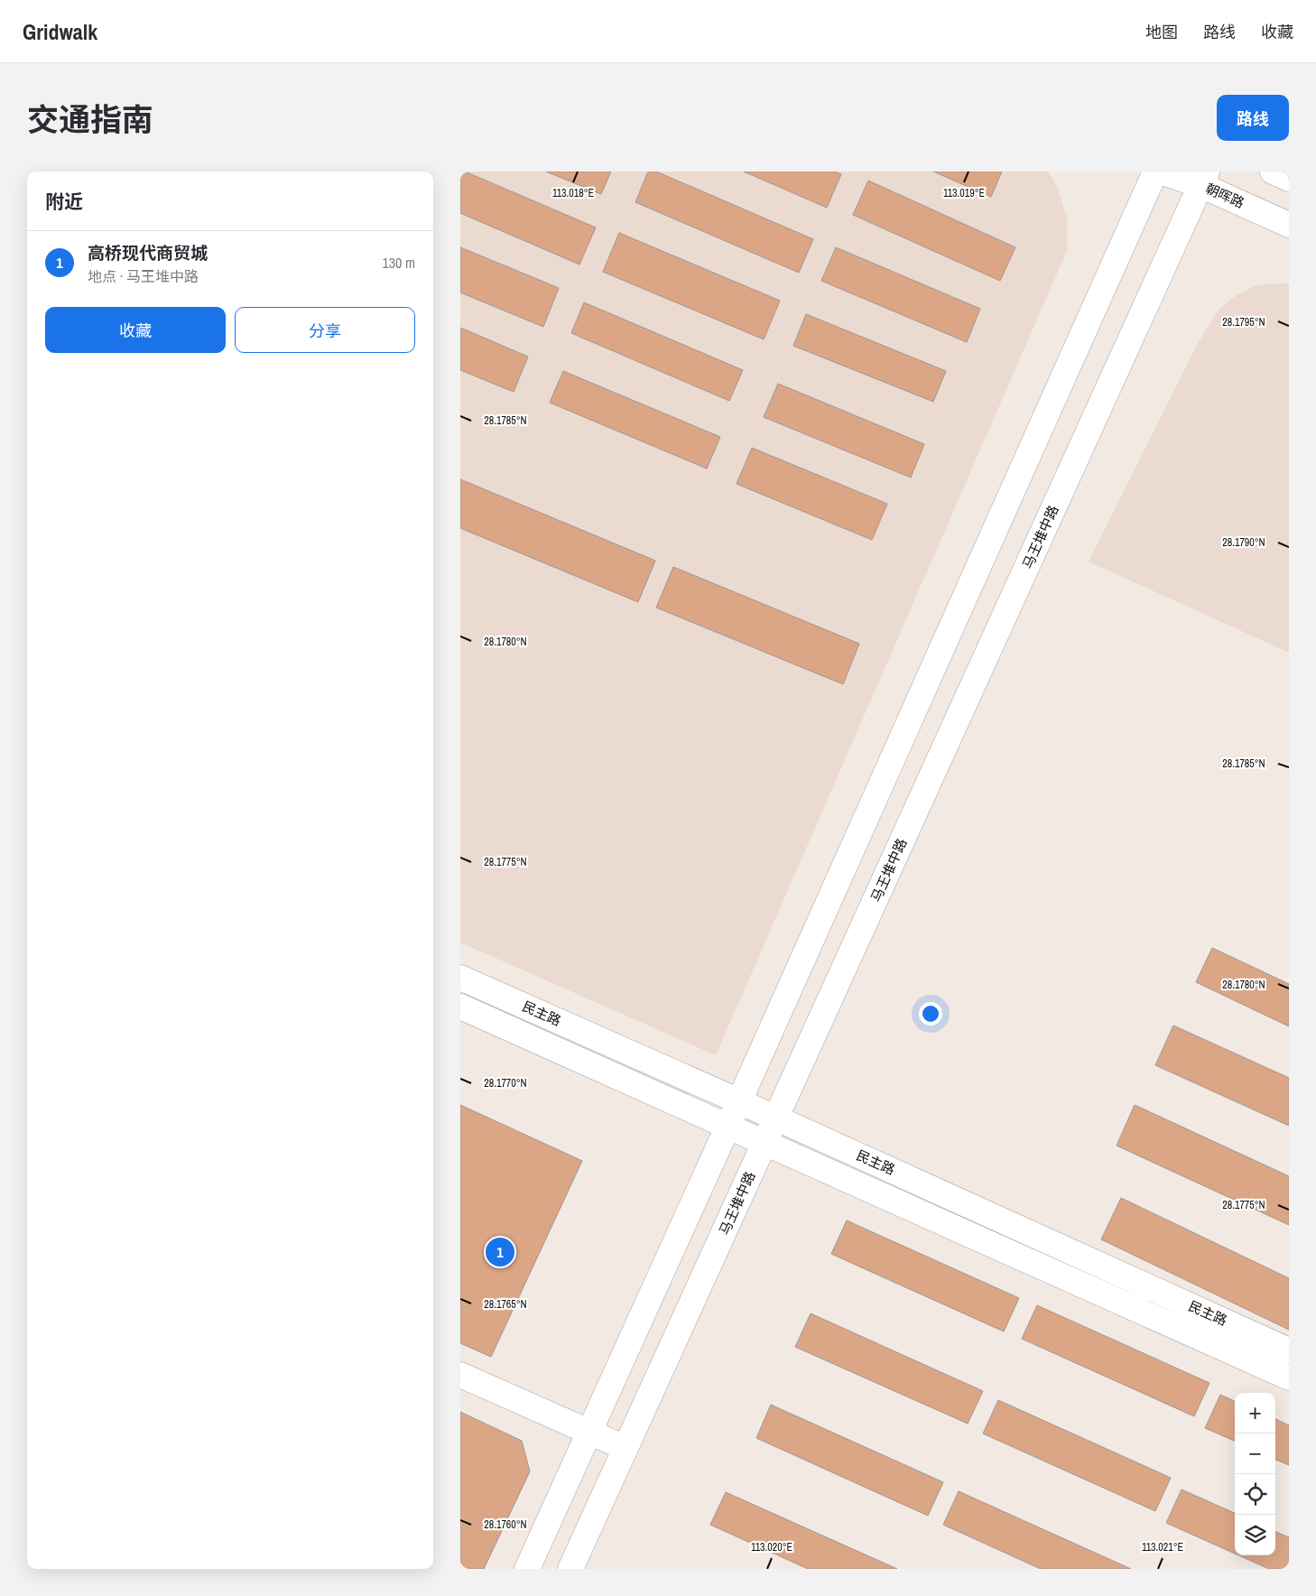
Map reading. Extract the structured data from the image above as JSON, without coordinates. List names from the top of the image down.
{
  "streets": {
    "main road": ["朝晖路", "马王堆中路", "民主路"]
  },
  "crossings": [
    ["朝晖路", "马王堆中路"],
    ["马王堆中路", "民主路"]
  ],
  "page": {
    "header": "Gridwalk",
    "nav": ["地图", "路线", "收藏"],
    "title": "交通指南",
    "buttons": [
      "路线",
      ["收藏", "分享"]
    ],
    "heading": "附近",
    "list": [
      {
        "mark": "1",
        "name": "高桥现代商贸城",
        "note": "地点 · 马王堆中路",
        "value": "130 m"
      }
    ],
    "pins": "1",
    "map_buttons": ["+", "−"]
  },
  "coordinates": [
    "113.019°E",
    "113.018°E",
    "28.1795°N",
    "28.1785°N",
    "28.1790°N",
    "28.1780°N",
    "28.1775°N",
    "28.1770°N",
    "28.1765°N",
    "28.1760°N",
    "113.020°E",
    "113.021°E"
  ]
}
